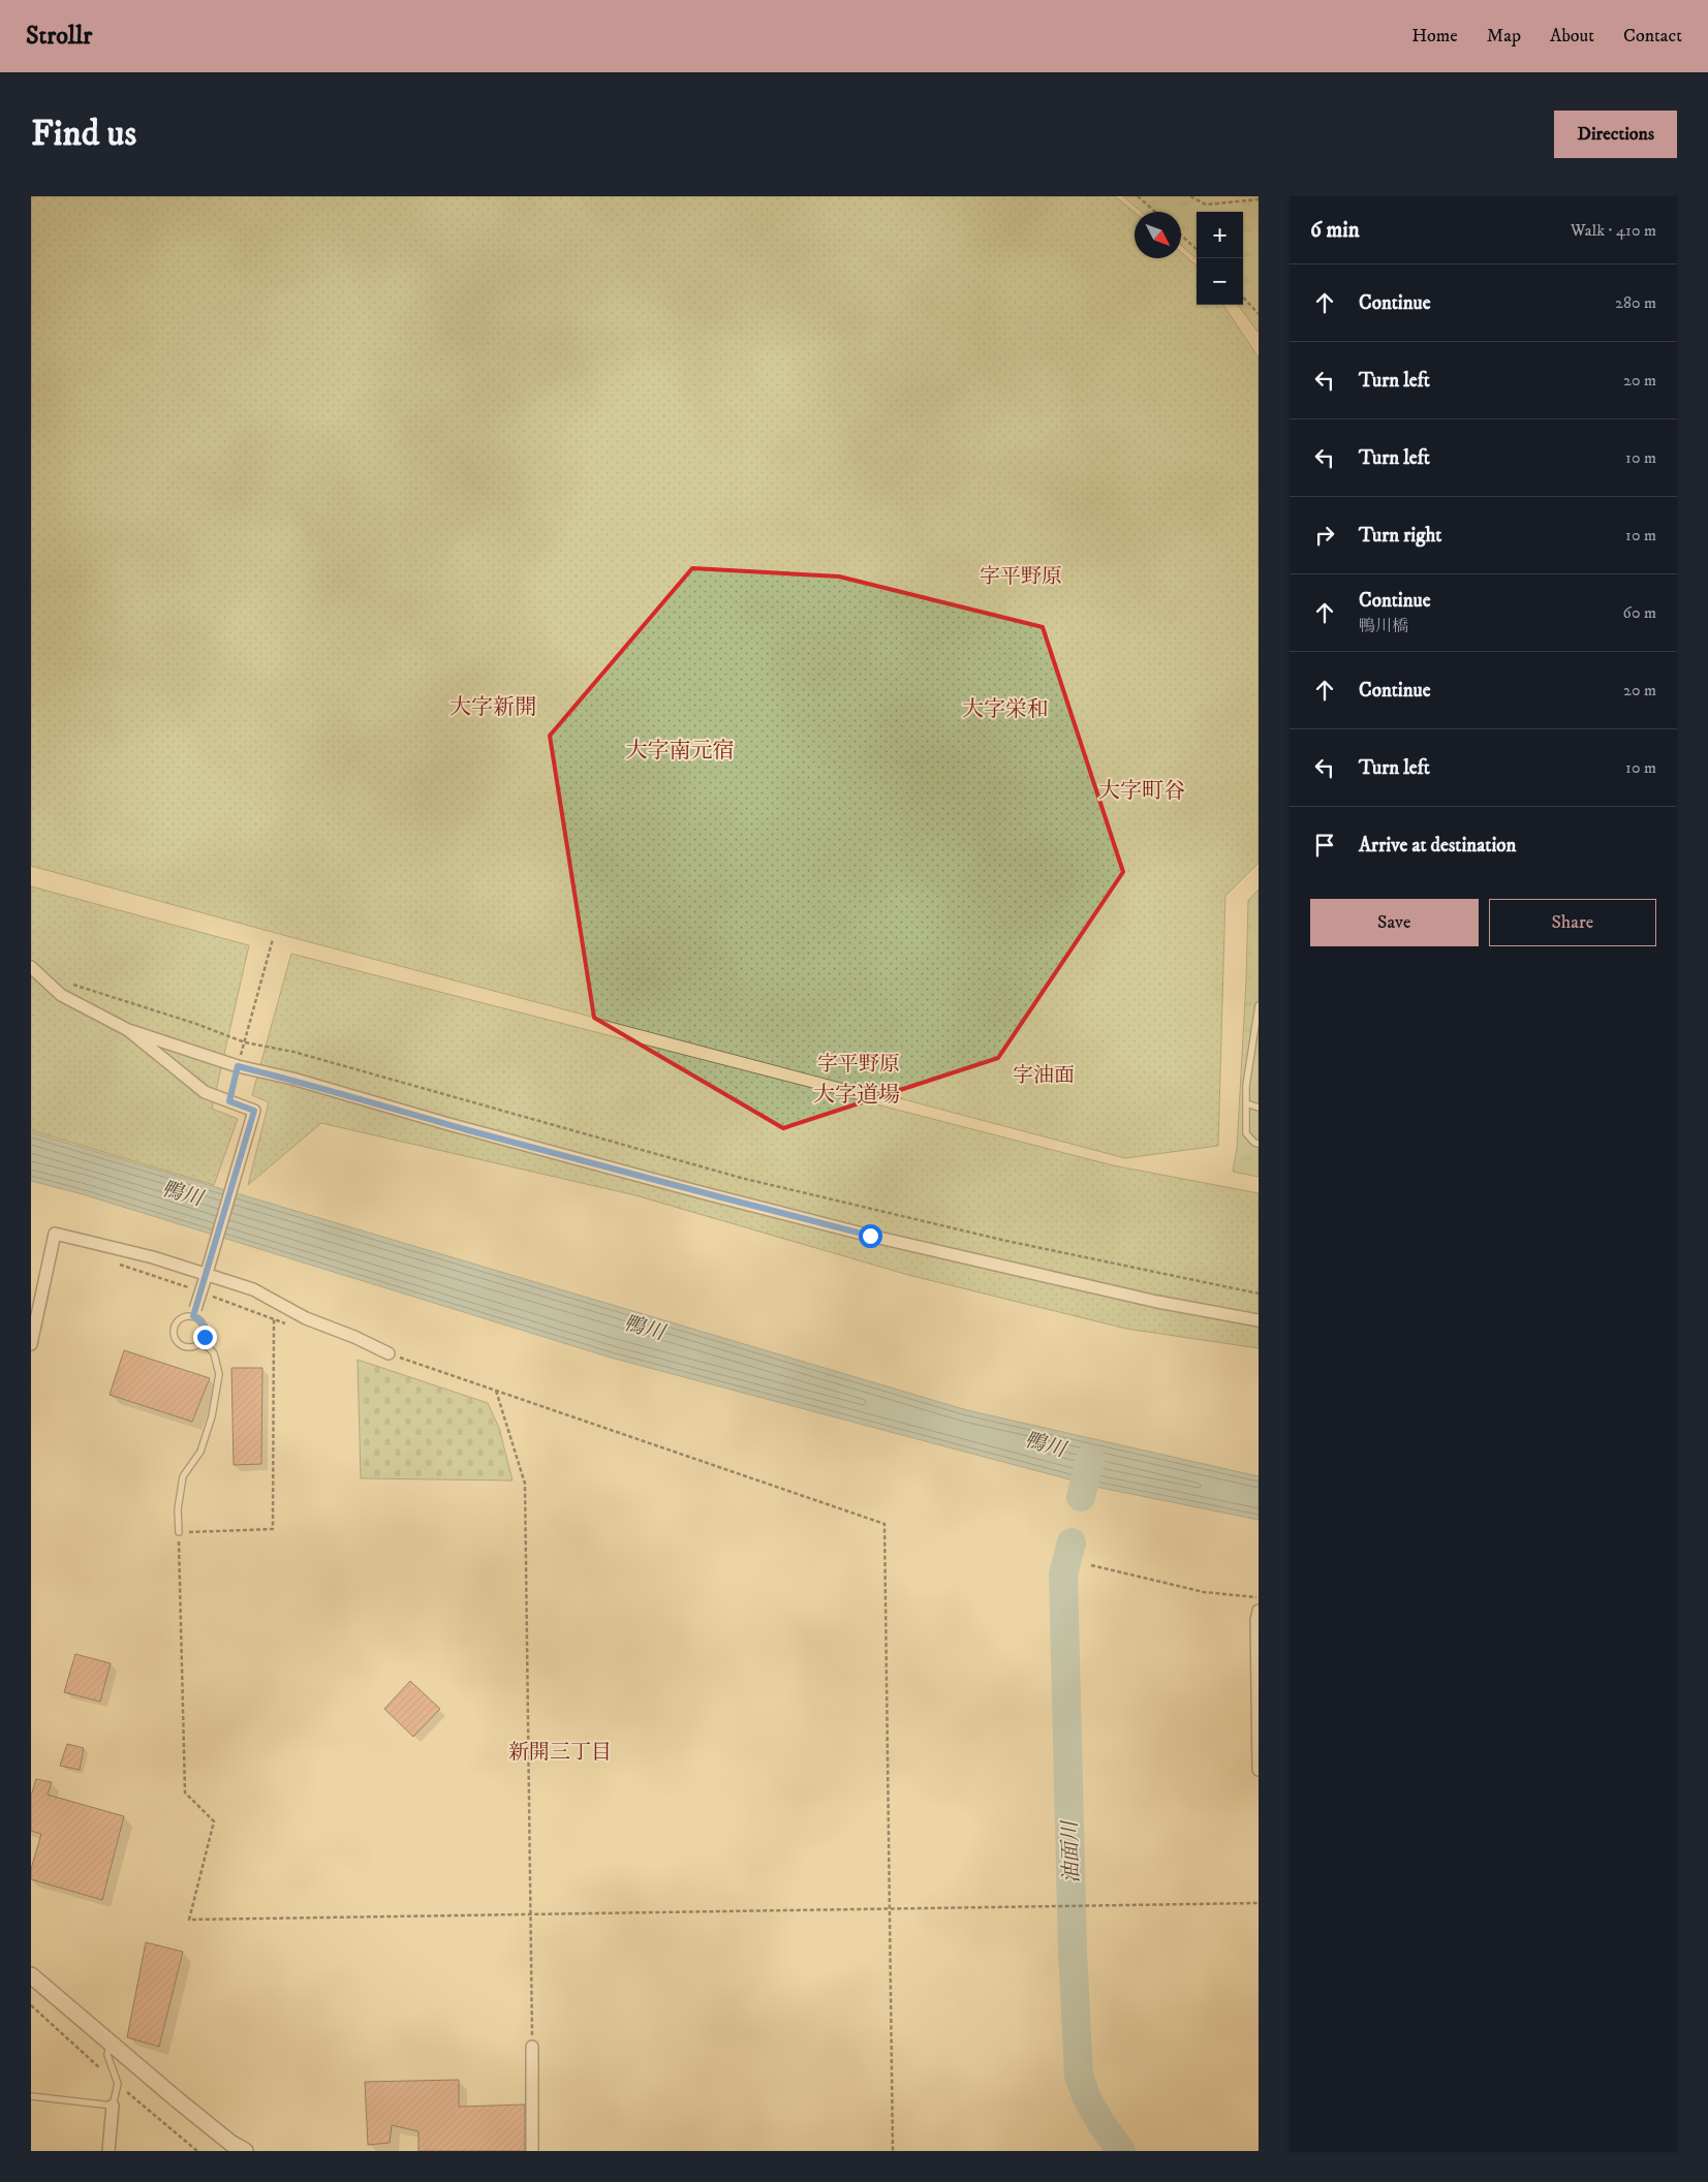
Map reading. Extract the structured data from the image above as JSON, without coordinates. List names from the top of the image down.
{
  "districts": [
    "字平野原",
    "大字新開",
    "大字栄和",
    "大字南元宿",
    "大字町谷",
    "字平野原",
    "字油面",
    "大字道場",
    "新開三丁目"
  ],
  "water": ["鴨川", "油面川"],
  "north": "bottom right",
  "page": {
    "header": "Strollr",
    "nav": [
      "Home",
      "Map",
      "About",
      "Contact"
    ],
    "buttons": [
      "Directions",
      ["Save", "Share"]
    ],
    "title": "Find us",
    "heading": ["6 min", "Walk · 410 m"],
    "map_buttons": ["+", "−"],
    "list": [
      ["Continue", "280 m"],
      ["Turn left", "20 m"],
      ["Turn left", "10 m"],
      ["Turn right", "10 m"],
      ["Continue", "鴨川橋", "60 m"],
      ["Continue", "20 m"],
      ["Turn left", "10 m"],
      "Arrive at destination"
    ]
  }
}
